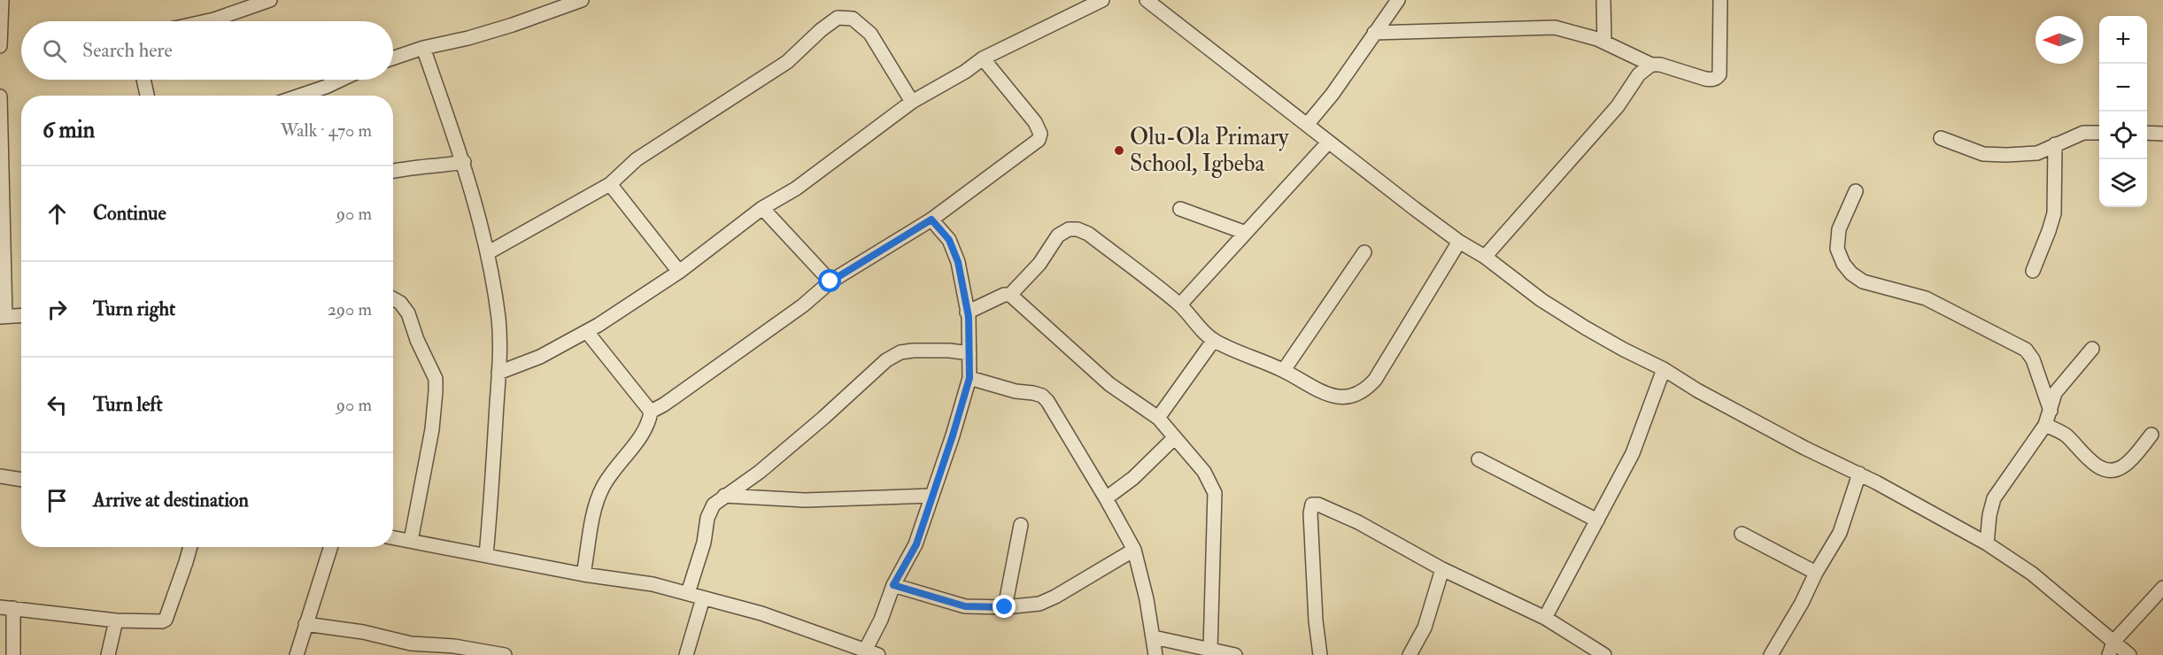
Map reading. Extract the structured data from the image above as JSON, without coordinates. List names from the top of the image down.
{
  "places": ["Olu-Ola Primary School, Igbeba"],
  "north": "left",
  "page": {
    "map_buttons": ["+", "−"],
    "search": "Search here",
    "heading": ["6 min", "Walk · 470 m"],
    "list": [
      ["Continue", "90 m"],
      ["Turn right", "290 m"],
      ["Turn left", "90 m"],
      "Arrive at destination"
    ]
  }
}
